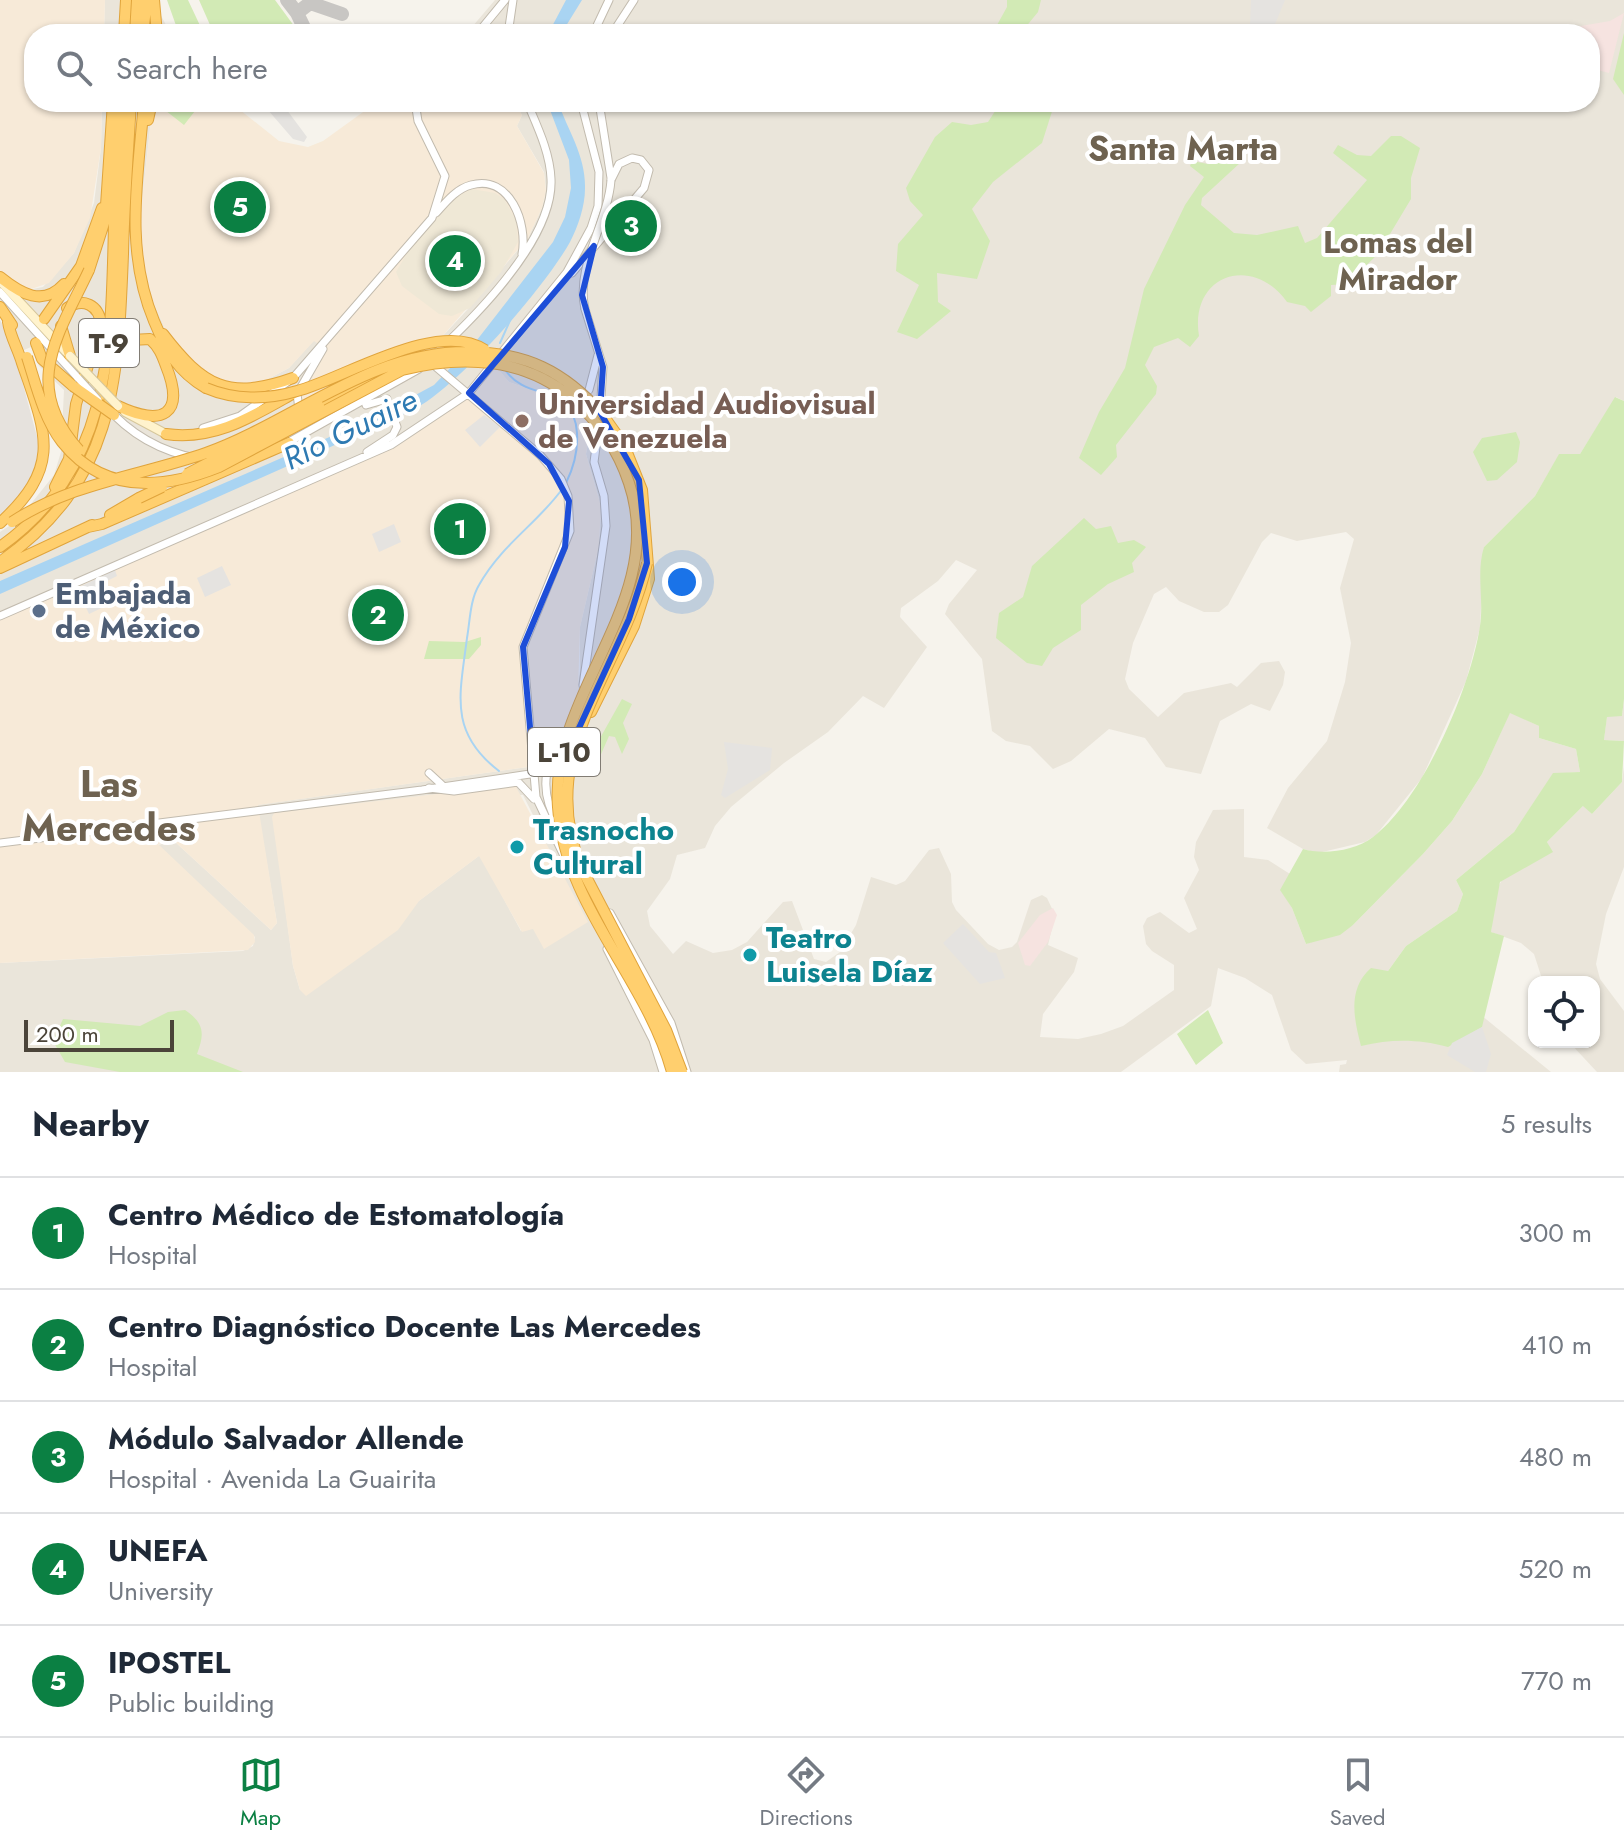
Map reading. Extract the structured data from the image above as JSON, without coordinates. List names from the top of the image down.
{
  "streets": {
    "highway": ["T-9", "L-10"]
  },
  "districts": ["Santa Marta", "Lomas del Mirador", "Las Mercedes"],
  "water": ["Río Guaire"],
  "places": [
    "Universidad Audiovisual de Venezuela",
    "Embajada de México",
    "Trasnocho Cultural",
    "Teatro Luisela Díaz"
  ],
  "scale_bar": "200 m",
  "page": {
    "search": "Search here",
    "pins": [
      "5",
      "3",
      "4",
      "1",
      "2"
    ],
    "scale": "200 m",
    "heading": ["Nearby", "5 results"],
    "list": [
      {
        "mark": "1",
        "name": "Centro Médico de Estomatología",
        "note": "Hospital",
        "value": "300 m"
      },
      {
        "mark": "2",
        "name": "Centro Diagnóstico Docente Las Mercedes",
        "note": "Hospital",
        "value": "410 m"
      },
      {
        "mark": "3",
        "name": "Módulo Salvador Allende",
        "note": "Hospital · Avenida La Guairita",
        "value": "480 m"
      },
      {
        "mark": "4",
        "name": "UNEFA",
        "note": "University",
        "value": "520 m"
      },
      {
        "mark": "5",
        "name": "IPOSTEL",
        "note": "Public building",
        "value": "770 m"
      }
    ],
    "nav": ["Map", "Directions", "Saved"]
  }
}
